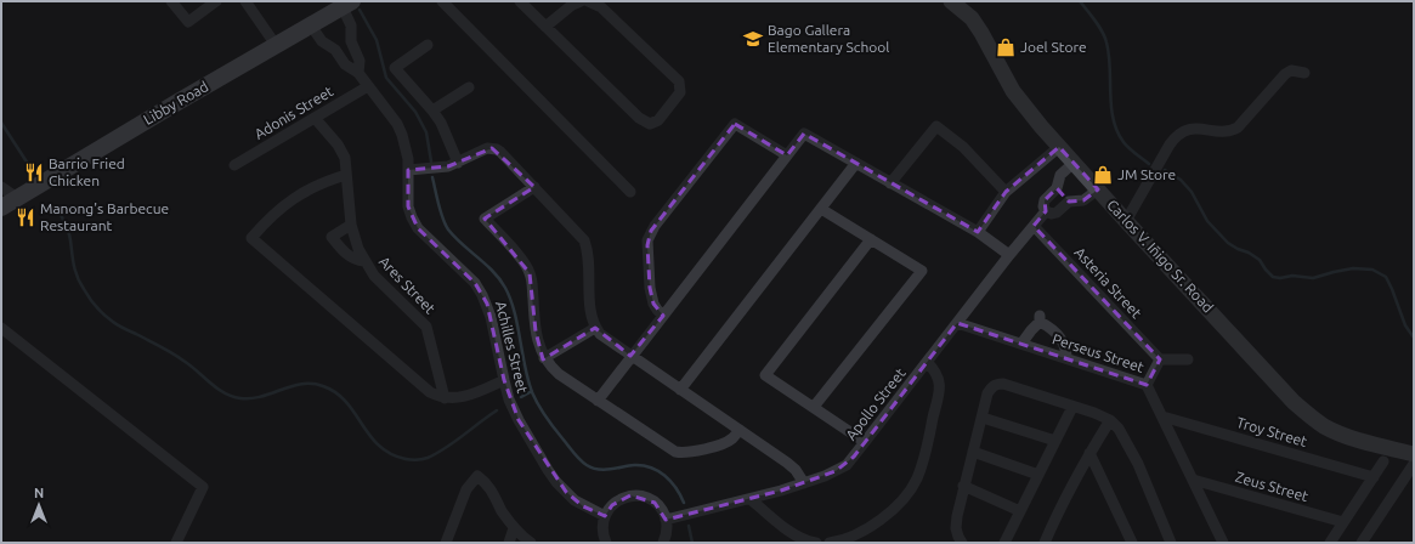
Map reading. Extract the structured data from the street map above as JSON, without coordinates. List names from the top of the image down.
{
  "streets": {
    "main road": ["Libby Road", "Carlos V. Iñigo Sr. Road"],
    "street": [
      "Adonis Street",
      "Asteria Street",
      "Ares Street",
      "Achilles Street",
      "Perseus Street",
      "Apollo Street",
      "Troy Street",
      "Zeus Street"
    ]
  },
  "crossings": [
    ["Libby Road", "Achilles Street"],
    ["Adonis Street", "Ares Street"],
    ["Adonis Street", "Achilles Street"],
    ["Carlos V. Iñigo Sr. Road", "Apollo Street"],
    ["Asteria Street", "Apollo Street"],
    ["Perseus Street", "Apollo Street"],
    ["Perseus Street", "Troy Street"],
    ["Perseus Street", "Zeus Street"]
  ],
  "places": {
    "school or university": ["Bago Gallera Elementary School"],
    "shop": ["Joel Store", "JM Store"],
    "restaurant": ["Barrio Fried Chicken", "Manong's Barbecue Restaurant"]
  },
  "north": "top"
}
